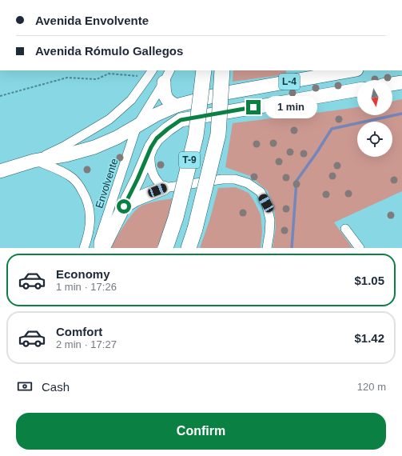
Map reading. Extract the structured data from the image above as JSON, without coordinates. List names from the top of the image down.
{
  "streets": {
    "highway": ["T-9"],
    "main road": ["L-4"],
    "street": ["Envolvente"]
  },
  "north": "bottom",
  "page": {
    "banner": ["Avenida Envolvente", "Avenida Rómulo Gallegos"],
    "bubble": "1 min",
    "list": [
      {
        "name": "Economy",
        "note": "1 min · 17:26",
        "value": "$1.05"
      },
      {
        "name": "Comfort",
        "note": "2 min · 17:27",
        "value": "$1.42"
      }
    ],
    "pay": ["Cash", "120 m"],
    "buttons": "Confirm"
  }
}
